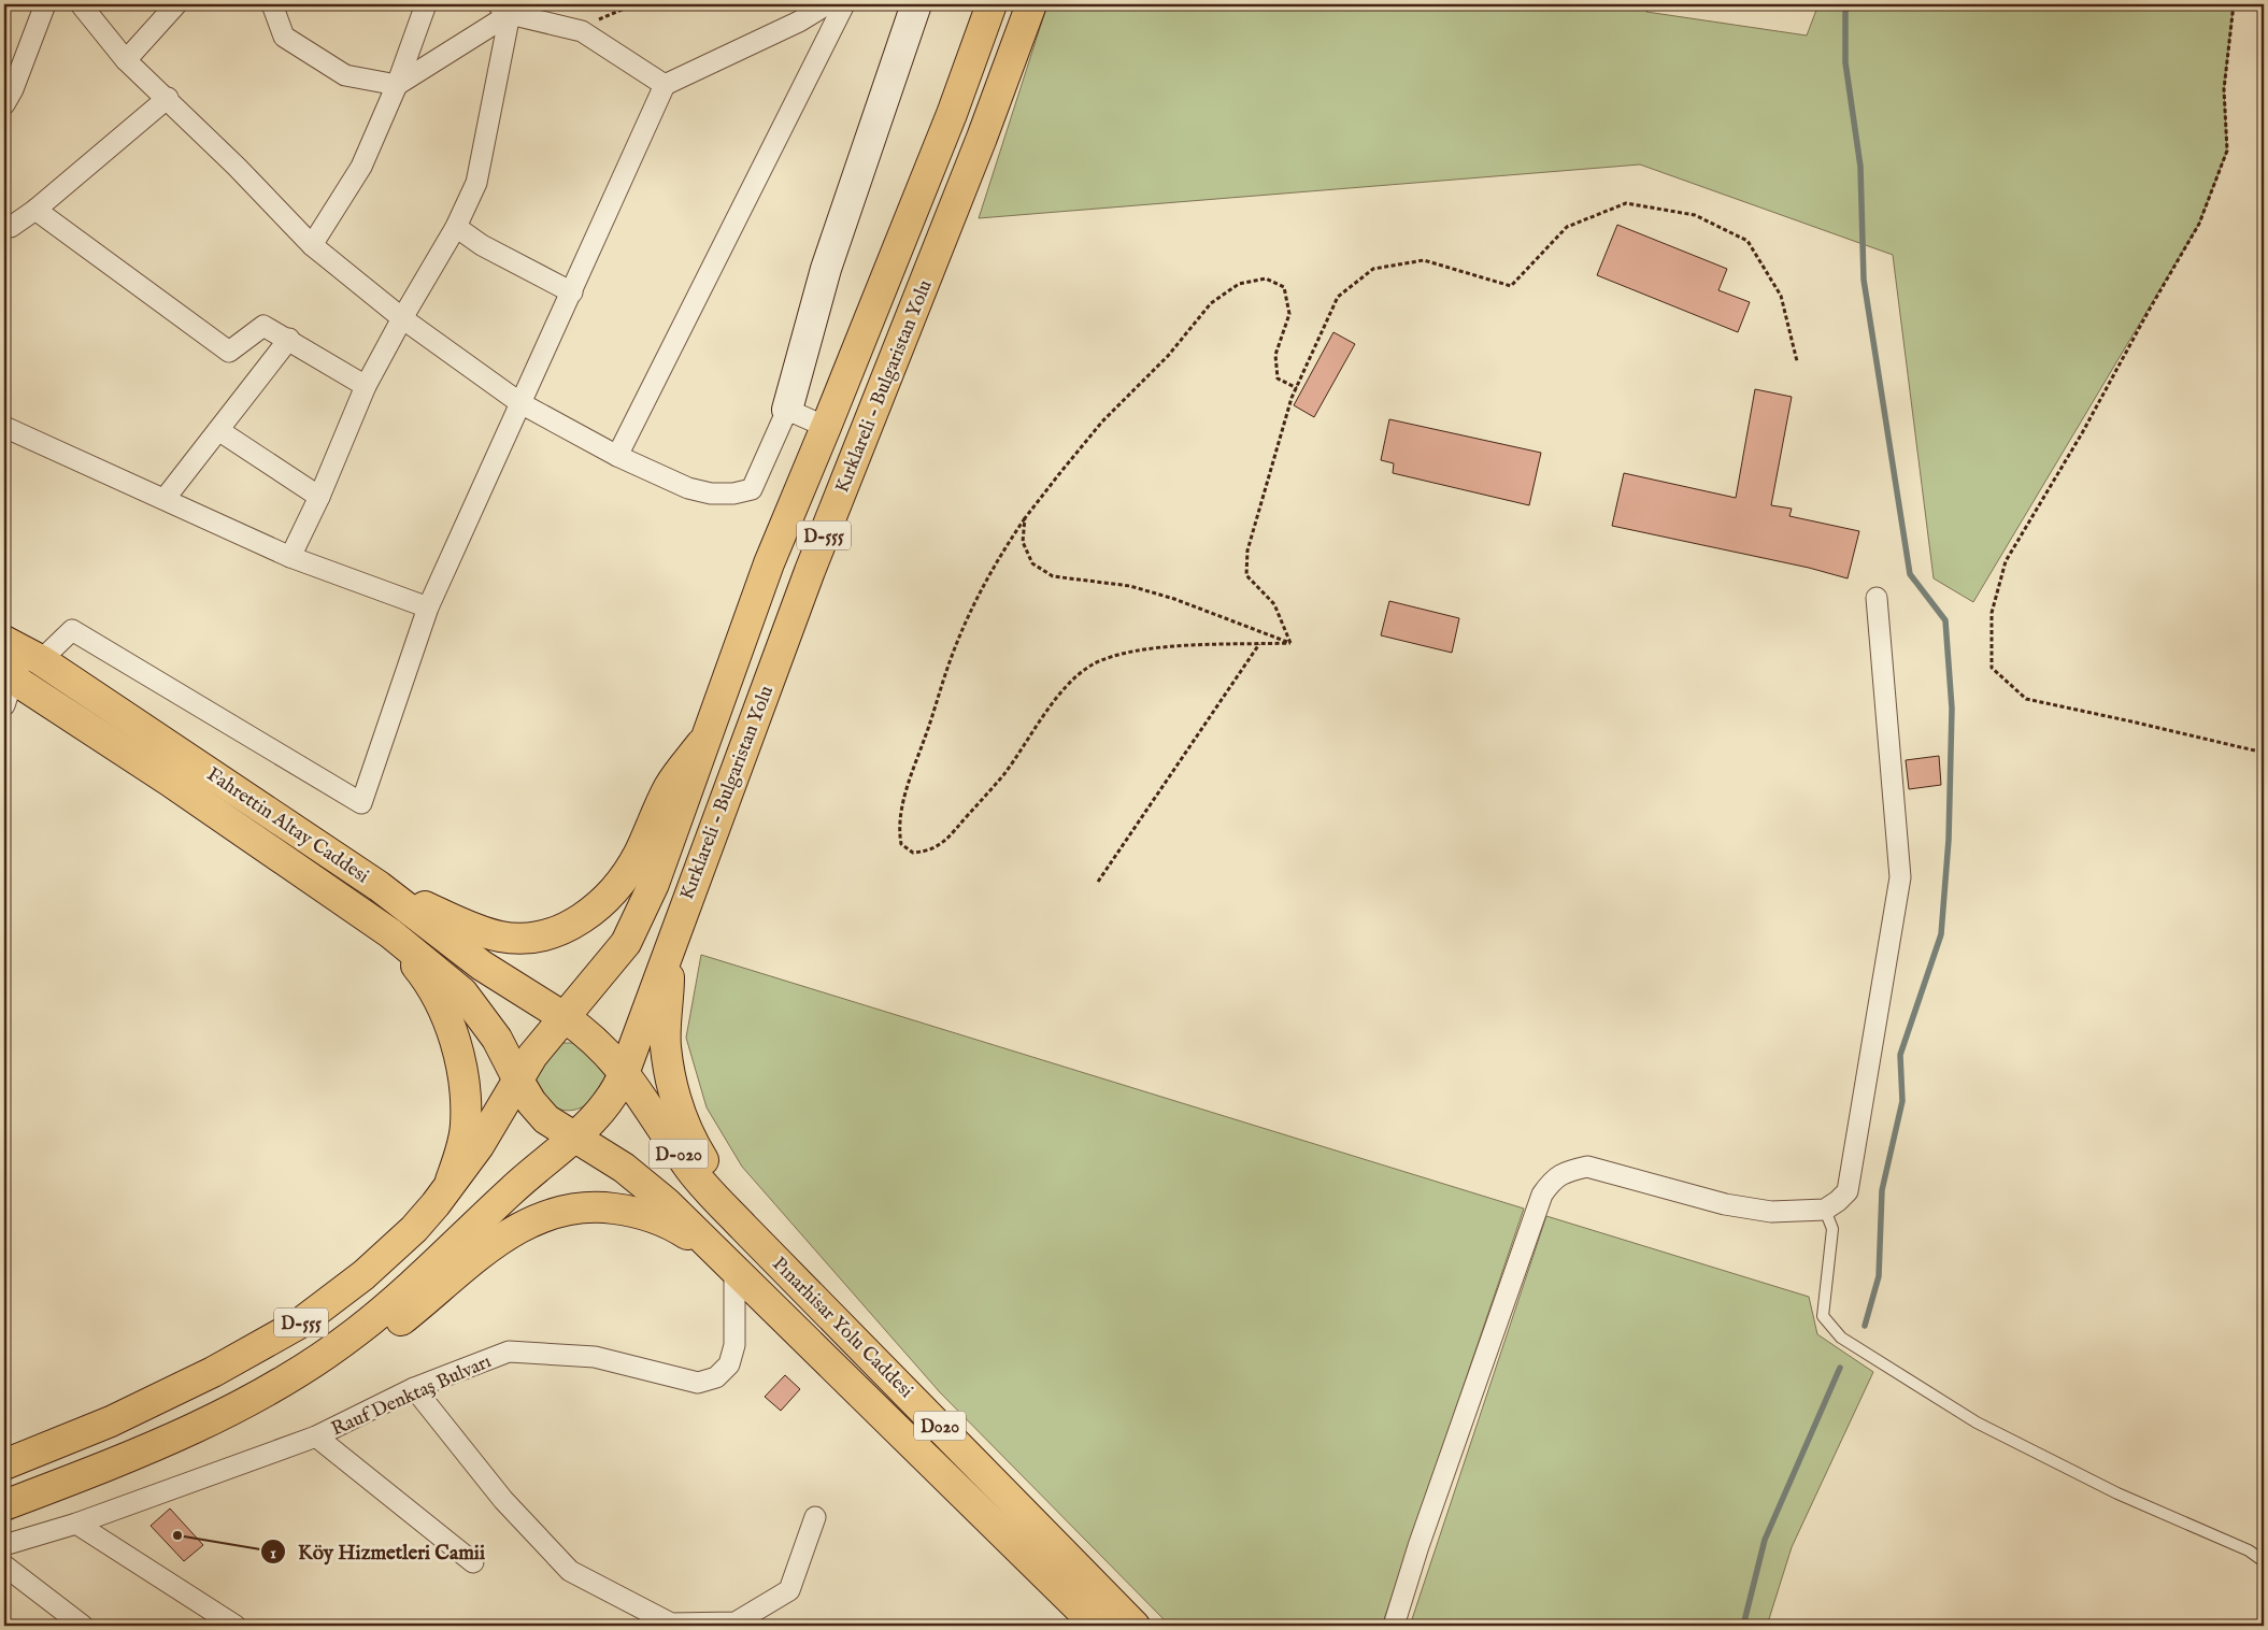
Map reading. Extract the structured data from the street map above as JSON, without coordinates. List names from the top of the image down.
{
  "streets": {
    "main road": [
      "Kırklareli - Bulgaristan Yolu",
      "D-555",
      "Fahrettin Altay Caddesi",
      "D-020",
      "Pınarhisar Yolu Caddesi",
      "D020"
    ],
    "street": ["Rauf Denktaş Bulvarı"]
  },
  "crossings": [
    ["Kırklareli - Bulgaristan Yolu", "D-555"],
    ["Kırklareli - Bulgaristan Yolu", "Fahrettin Altay Caddesi"],
    ["Kırklareli - Bulgaristan Yolu", "Pınarhisar Yolu Caddesi"],
    ["D-555", "Fahrettin Altay Caddesi"],
    ["D-555", "Pınarhisar Yolu Caddesi"],
    ["Fahrettin Altay Caddesi", "Pınarhisar Yolu Caddesi"],
    ["Pınarhisar Yolu Caddesi", "Rauf Denktaş Bulvarı"]
  ],
  "places": ["Köy Hizmetleri Camii"]
}
